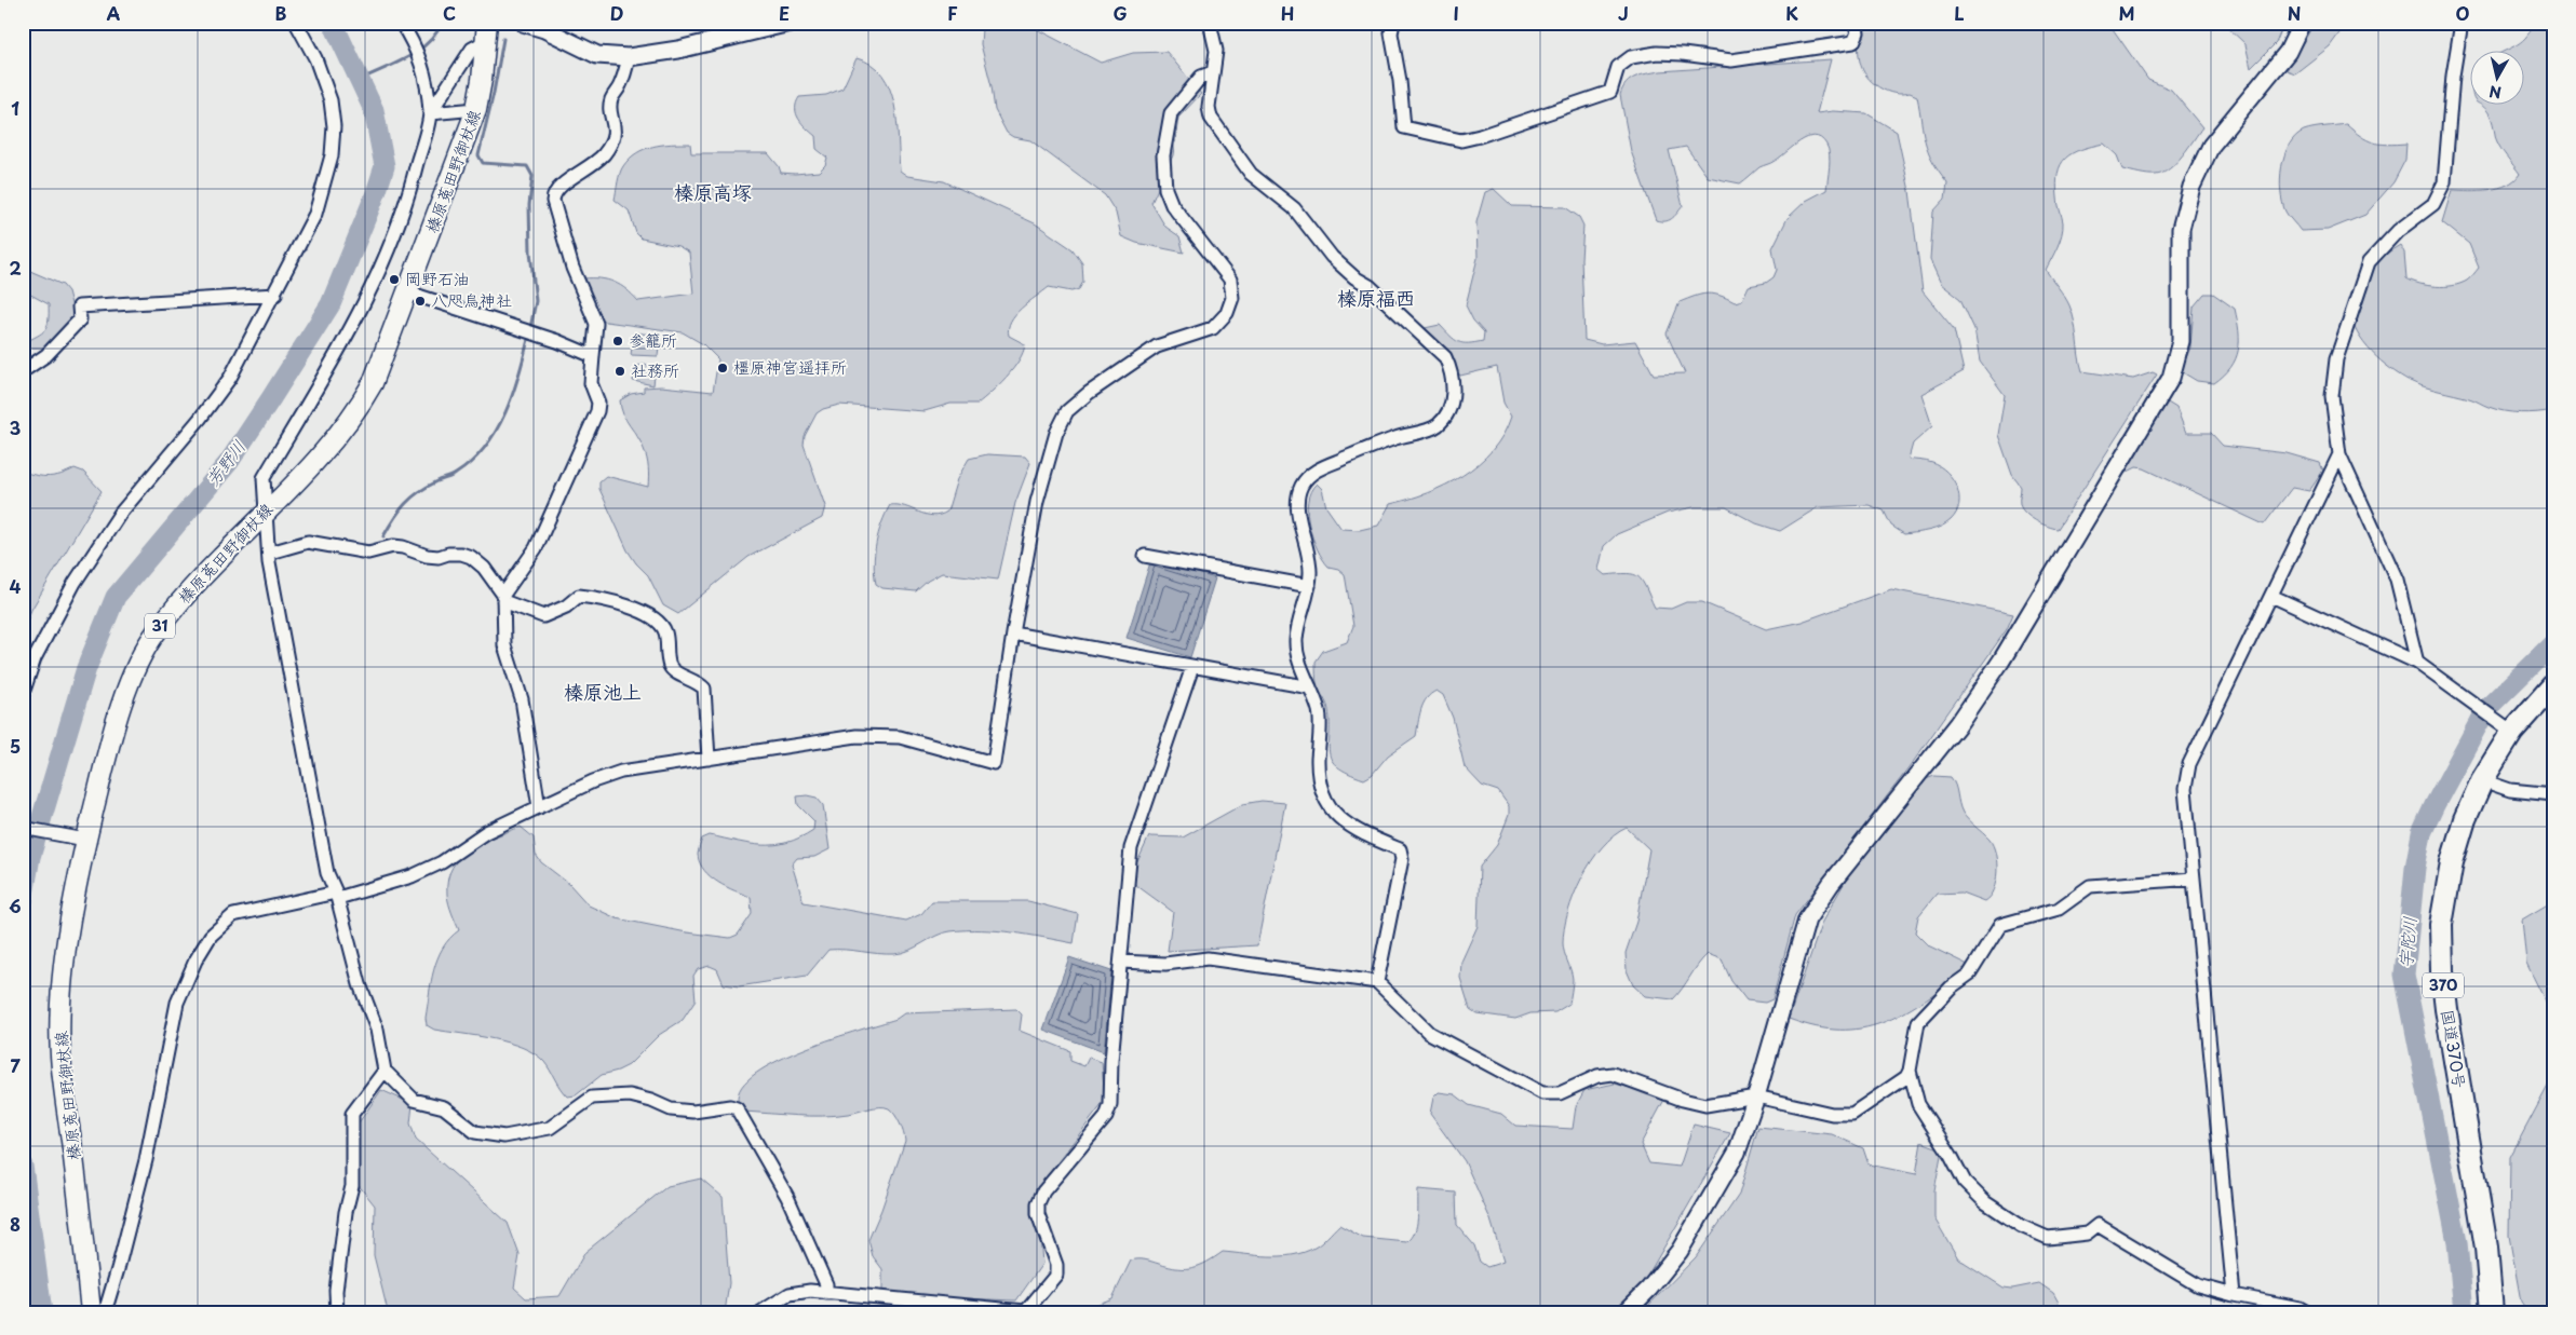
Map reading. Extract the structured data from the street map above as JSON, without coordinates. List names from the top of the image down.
{
  "streets": {
    "highway": ["370", "国道370号"],
    "main road": ["榛原菟田野御杖線", "31"]
  },
  "districts": ["榛原高塚", "榛原福西", "榛原池上"],
  "water": ["芳野川", "宇陀川"],
  "places": [
    "岡野石油",
    "八咫烏神社",
    "参籠所",
    "橿原神宮遥拝所",
    "社務所"
  ],
  "north": "bottom",
  "grid": {
    "columns": [
      "A",
      "B",
      "C",
      "D",
      "E",
      "F",
      "G",
      "H",
      "I",
      "J",
      "K",
      "L",
      "M",
      "N",
      "O"
    ],
    "rows": [
      "1",
      "2",
      "3",
      "4",
      "5",
      "6",
      "7",
      "8"
    ]
  }
}
